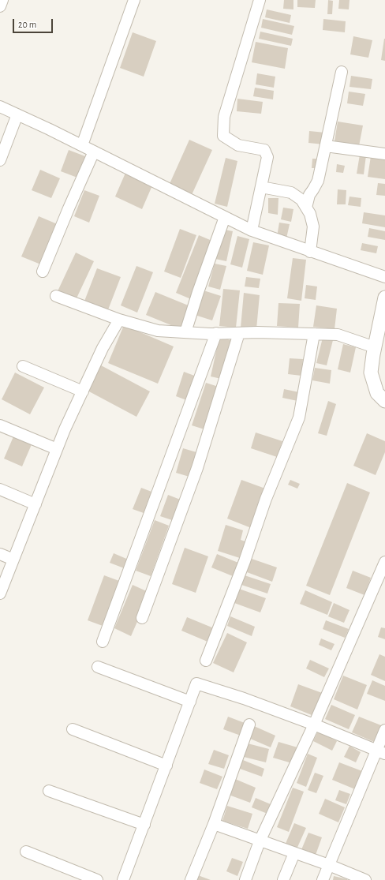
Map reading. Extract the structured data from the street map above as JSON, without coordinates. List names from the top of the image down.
{
  "scale_bar": "20 m"
}
